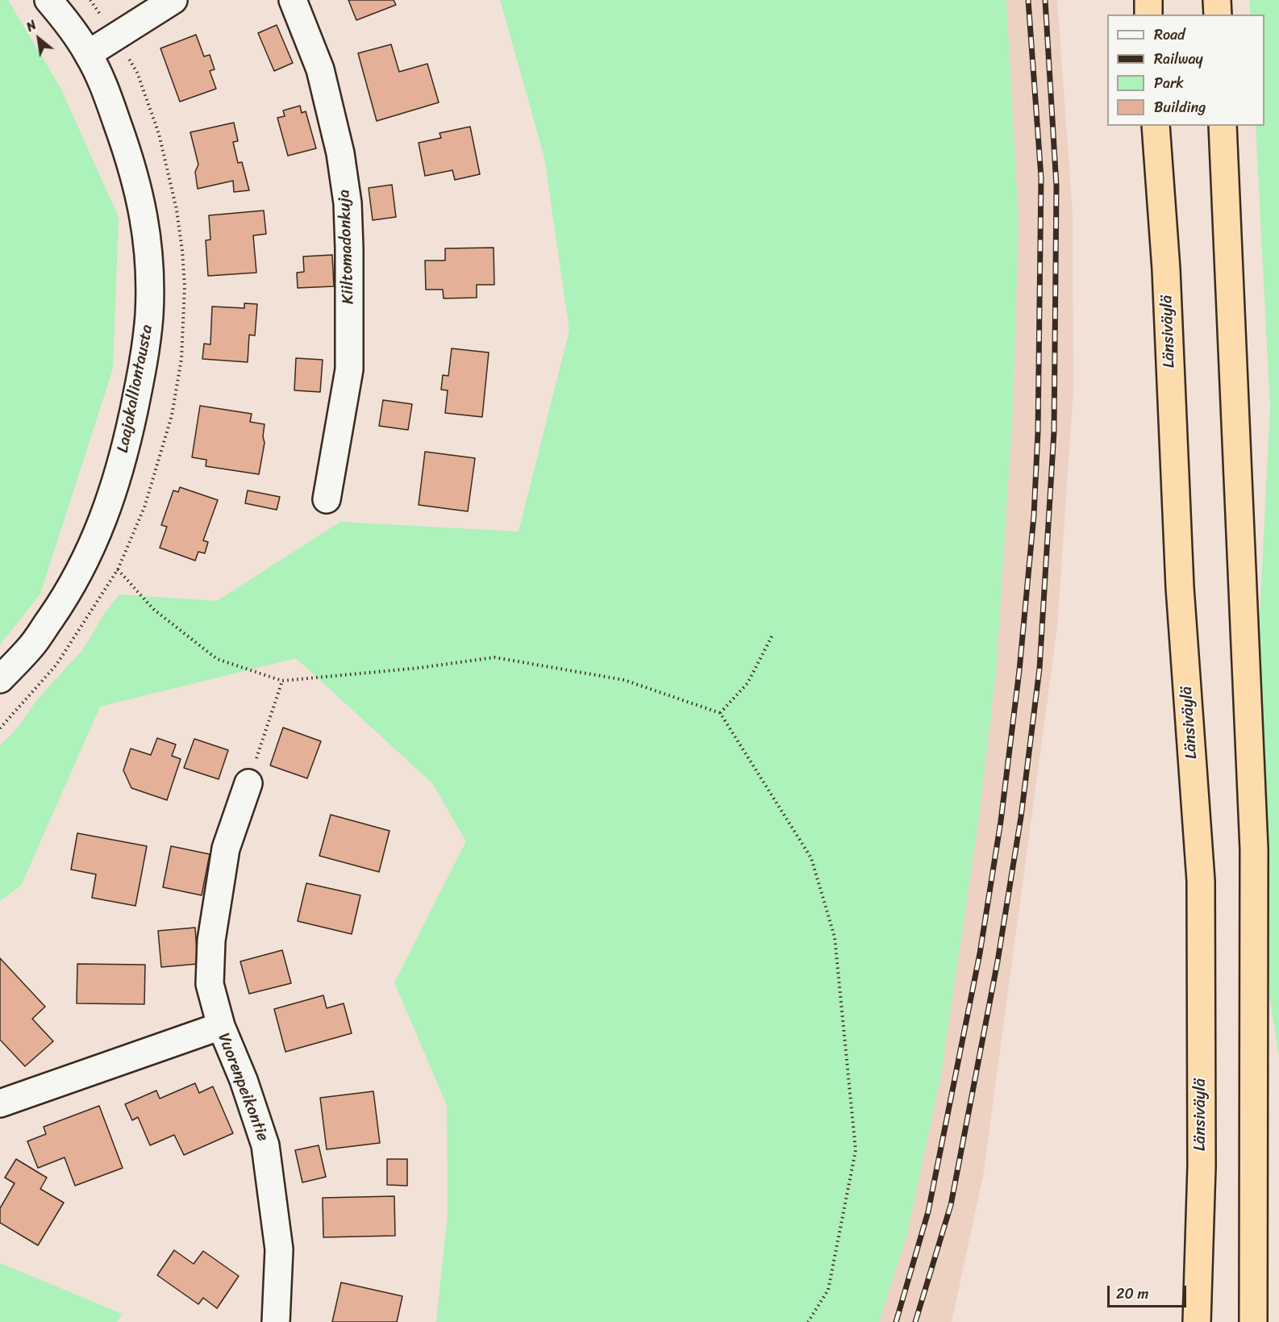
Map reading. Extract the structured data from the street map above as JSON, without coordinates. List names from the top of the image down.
{
  "streets": {
    "highway": ["Länsiväylä"],
    "street": ["Kiiltomadonkuja", "Laajakalliontausta", "Vuorenpeikontie"]
  },
  "legend": [
    "Road",
    "Railway",
    "Park",
    "Building"
  ],
  "scale_bar": "20 m",
  "north": "top left"
}
